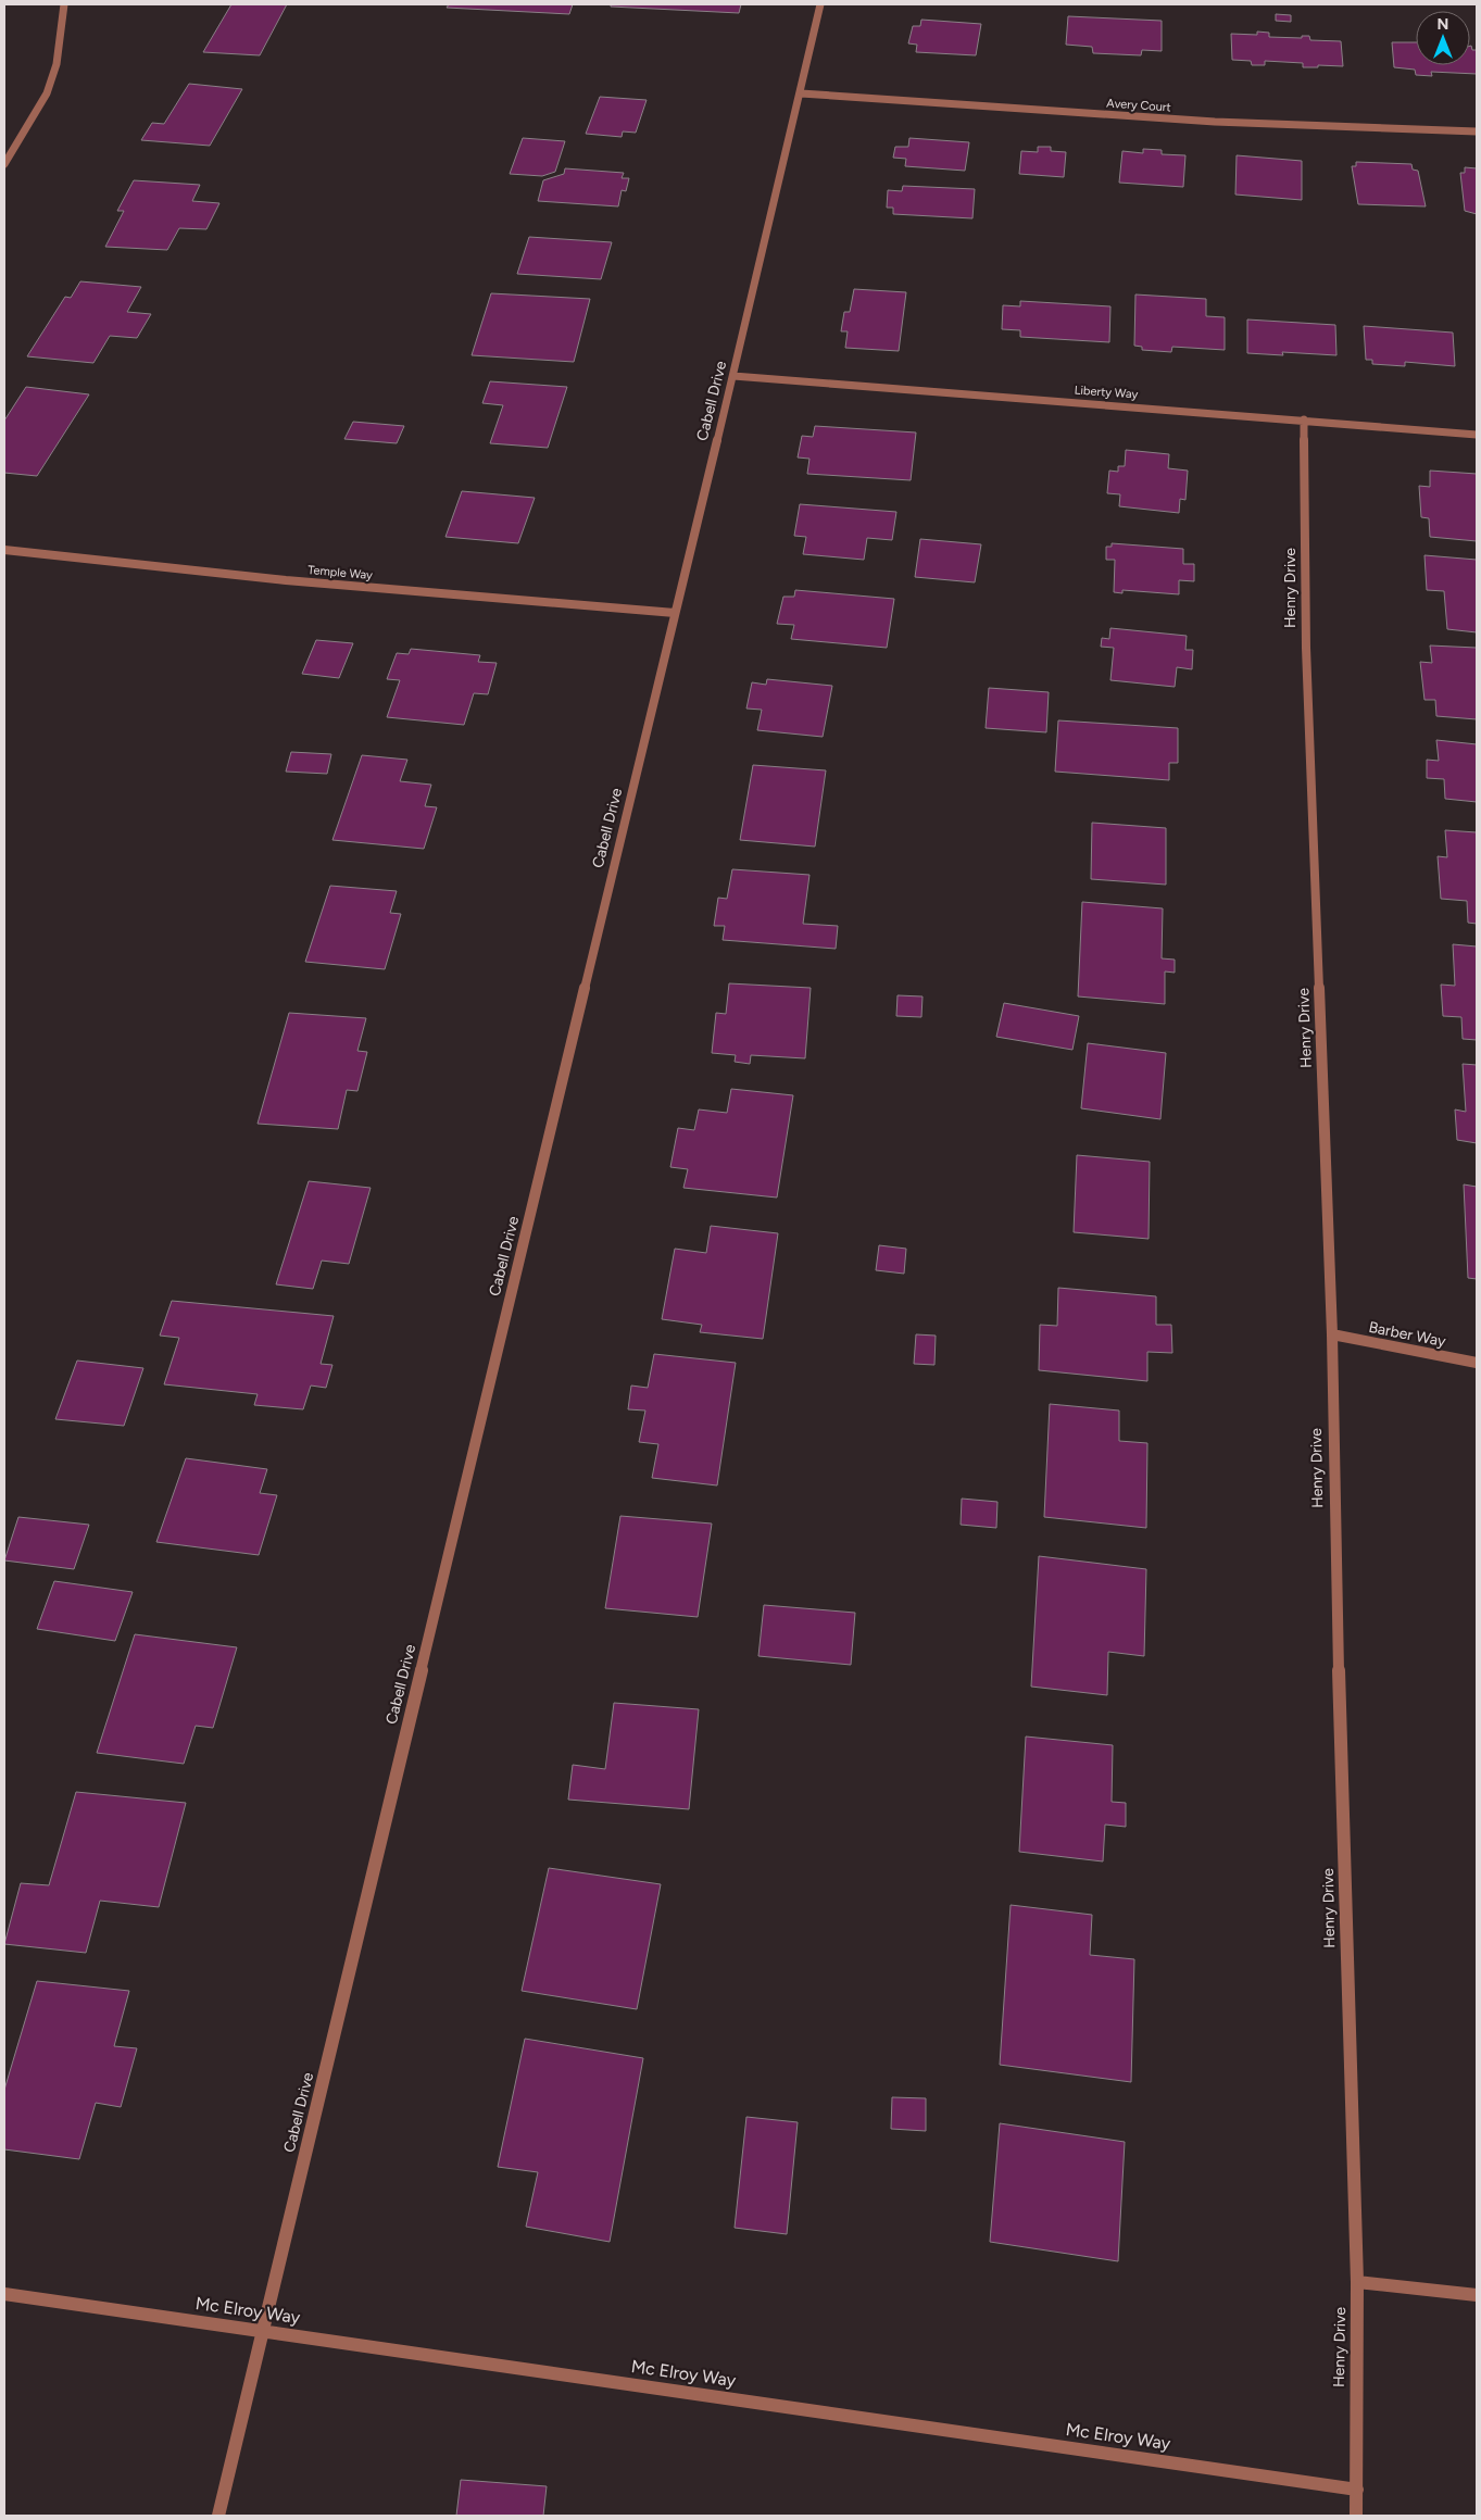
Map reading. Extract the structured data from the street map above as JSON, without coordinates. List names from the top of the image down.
{
  "streets": {
    "street": [
      "Avery Court",
      "Liberty Way",
      "Cabell Drive",
      "Temple Way",
      "Henry Drive",
      "Barber Way",
      "Mc Elroy Way"
    ]
  },
  "crossings": [
    ["Avery Court", "Cabell Drive"],
    ["Liberty Way", "Cabell Drive"],
    ["Liberty Way", "Henry Drive"],
    ["Cabell Drive", "Temple Way"],
    ["Cabell Drive", "Mc Elroy Way"],
    ["Henry Drive", "Barber Way"],
    ["Henry Drive", "Mc Elroy Way"]
  ],
  "north": "top"
}
